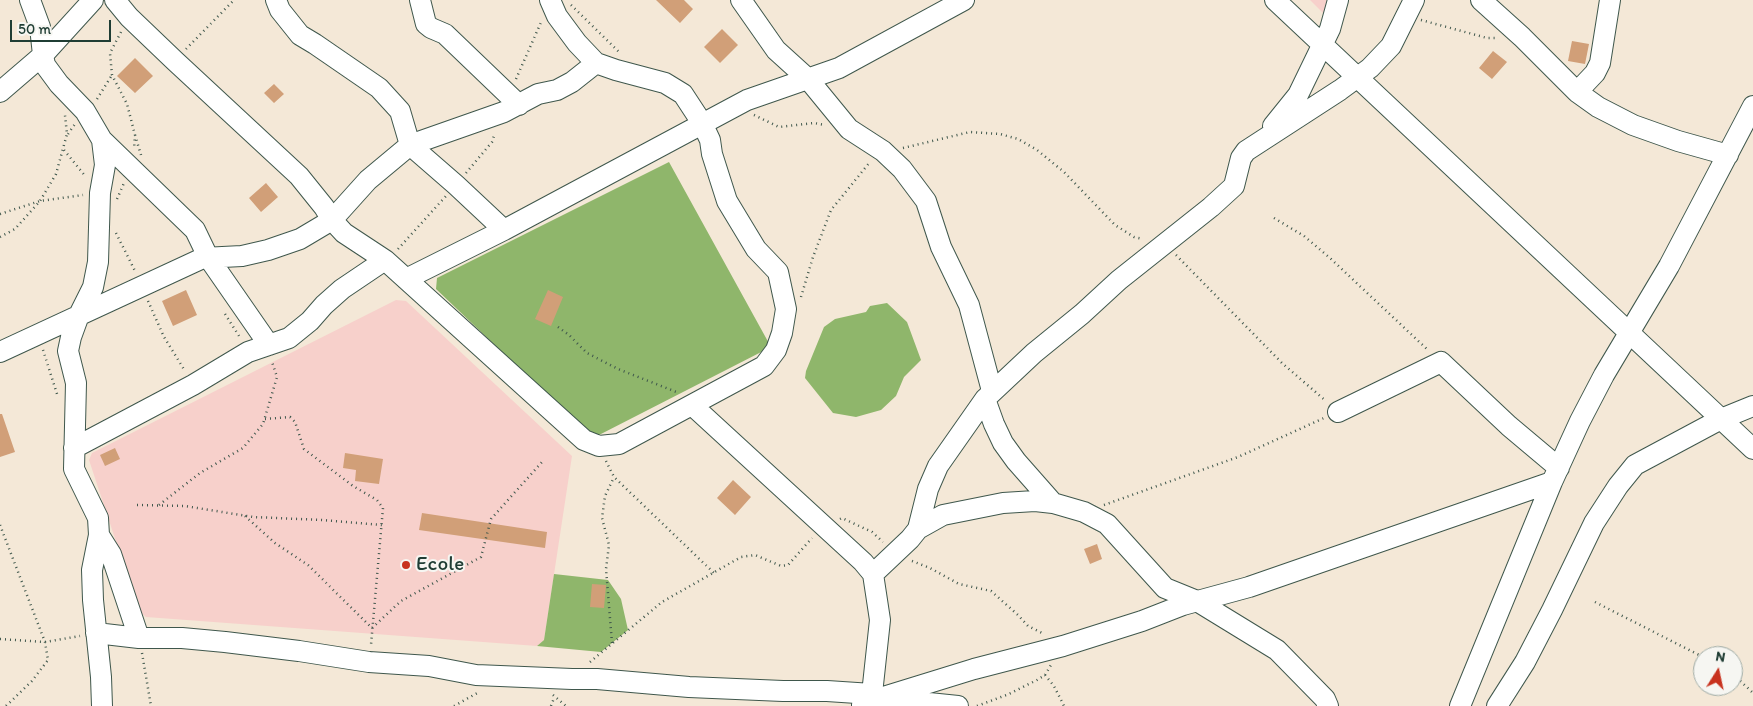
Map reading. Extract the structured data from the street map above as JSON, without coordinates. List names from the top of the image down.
{
  "places": ["Ecole"],
  "scale_bar": "50 m",
  "north": "top"
}
